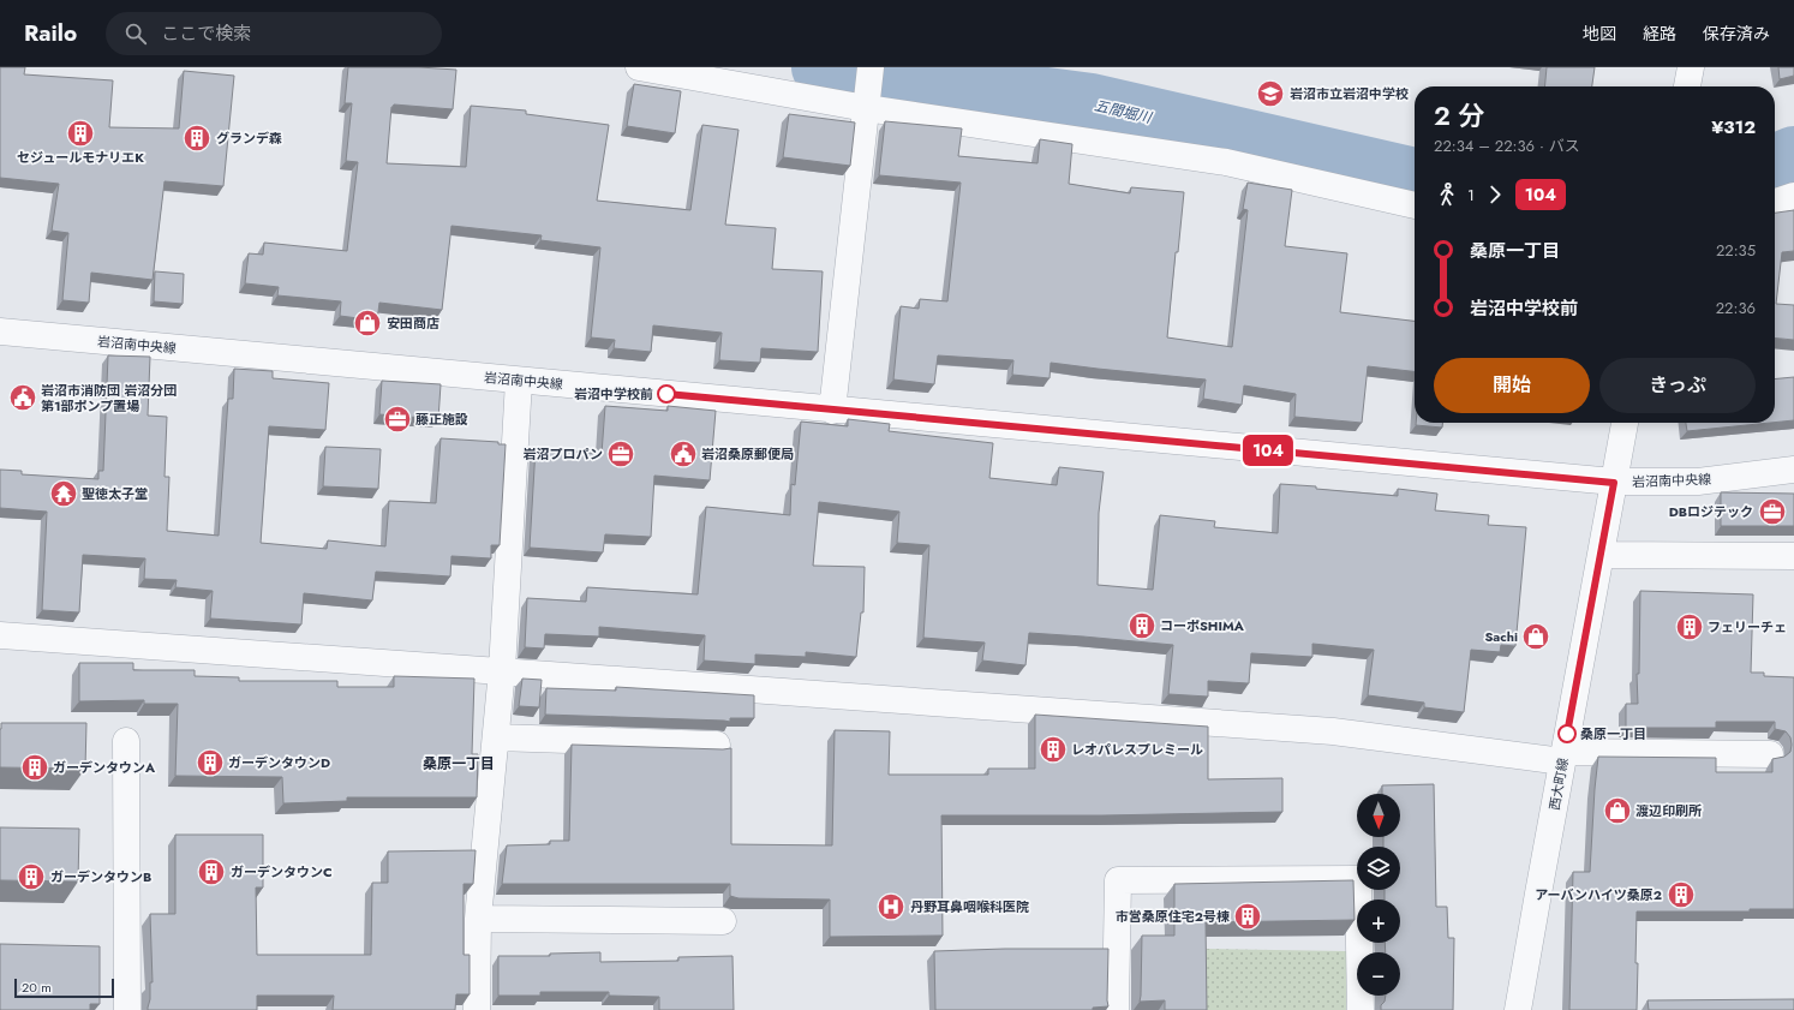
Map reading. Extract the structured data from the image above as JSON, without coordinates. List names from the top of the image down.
{
  "streets": {
    "street": ["岩沼南中央線", "西大町線"]
  },
  "crossings": [
    ["岩沼南中央線", "西大町線"]
  ],
  "districts": ["桑原一丁目"],
  "water": ["五間堀川"],
  "places": {
    "school or university": ["岩沼市立岩沼中学校"],
    "building": [
      "セジュールモナリエK",
      "グランデ森",
      "コーポSHIMA",
      "フェリーチェ",
      "レオパレスプレミール",
      "ガーデンタウンD",
      "ガーデンタウンA",
      "ガーデンタウンC",
      "ガーデンタウンB",
      "アーバンハイツ桑原2",
      "市営桑原住宅2号棟"
    ],
    "shop": ["安田商店", "Sachi", "渡辺印刷所"],
    "other": ["岩沼中学校前", "桑原一丁目"],
    "public building": ["岩沼市消防団 岩沼分団 第1部ポンプ置場", "岩沼桑原郵便局"],
    "office": ["藤正施設", "岩沼プロパン", "DBロジテック"],
    "temple": ["聖徳太子堂"],
    "hospital": ["丹野耳鼻咽喉科医院"]
  },
  "lines": ["bus line 104"],
  "scale_bar": "20 m",
  "north": "bottom",
  "page": {
    "header": "Railo",
    "search": "ここで検索",
    "nav": ["地図", "経路", "保存済み"],
    "on_map": "104",
    "heading": ["2 分", "22:34 – 22:36 · バス", "¥312"],
    "legs": ["1", "104"],
    "list": [
      {
        "name": "桑原一丁目",
        "value": "22:35"
      },
      {
        "name": "岩沼中学校前",
        "value": "22:36"
      }
    ],
    "buttons": ["開始", "きっぷ"],
    "map_buttons": ["+", "−"],
    "scale": "20 m"
  }
}
